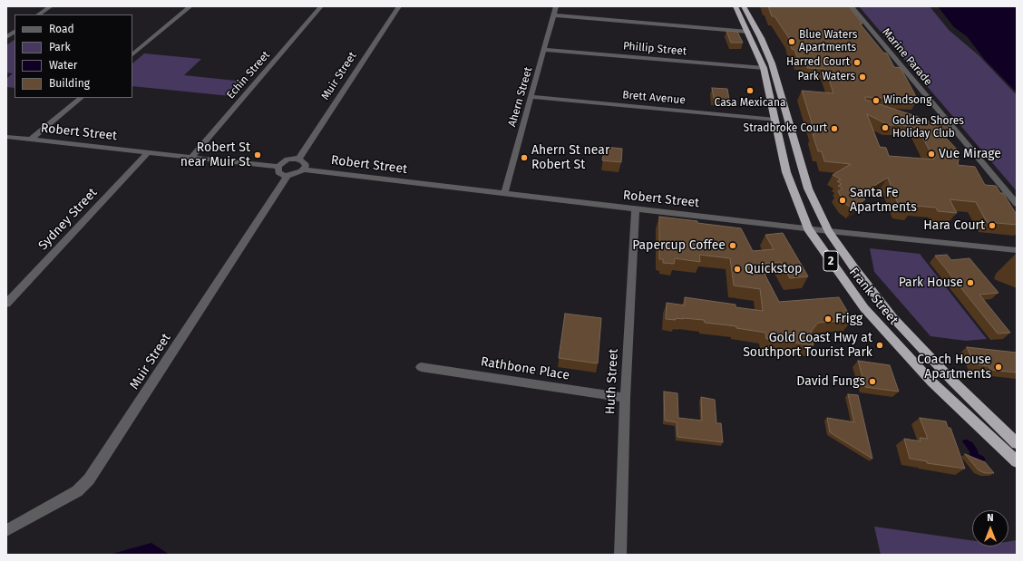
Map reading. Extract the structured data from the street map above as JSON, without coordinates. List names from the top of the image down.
{
  "streets": {
    "highway": ["2", "Frank Street"],
    "street": [
      "Phillip Street",
      "Marine Parade",
      "Echin Street",
      "Muir Street",
      "Ahern Street",
      "Brett Avenue",
      "Robert Street",
      "Sydney Street",
      "Rathbone Place",
      "Huth Street"
    ]
  },
  "crossings": [
    ["Phillip Street", "Ahern Street"],
    ["Phillip Street", "Frank Street"],
    ["Echin Street", "Robert Street"],
    ["Ahern Street", "Brett Avenue"],
    ["Ahern Street", "Robert Street"],
    ["Brett Avenue", "Frank Street"],
    ["Robert Street", "Sydney Street"],
    ["Robert Street", "Frank Street"],
    ["Robert Street", "Huth Street"],
    ["Rathbone Place", "Huth Street"]
  ],
  "places": [
    "Blue Waters Apartments",
    "Harred Court",
    "Park Waters",
    "Casa Mexicana",
    "Windsong",
    "Golden Shores Holiday Club",
    "Stradbroke Court",
    "Vue Mirage",
    "Robert St near Muir St",
    "Ahern St near Robert St",
    "Santa Fe Apartments",
    "Hara Court",
    "Papercup Coffee",
    "Quickstop",
    "Park House",
    "Frigg",
    "Gold Coast Hwy at Southport Tourist Park",
    "Coach House Apartments",
    "David Fungs"
  ],
  "legend": [
    "Road",
    "Park",
    "Water",
    "Building"
  ],
  "north": "top"
}
